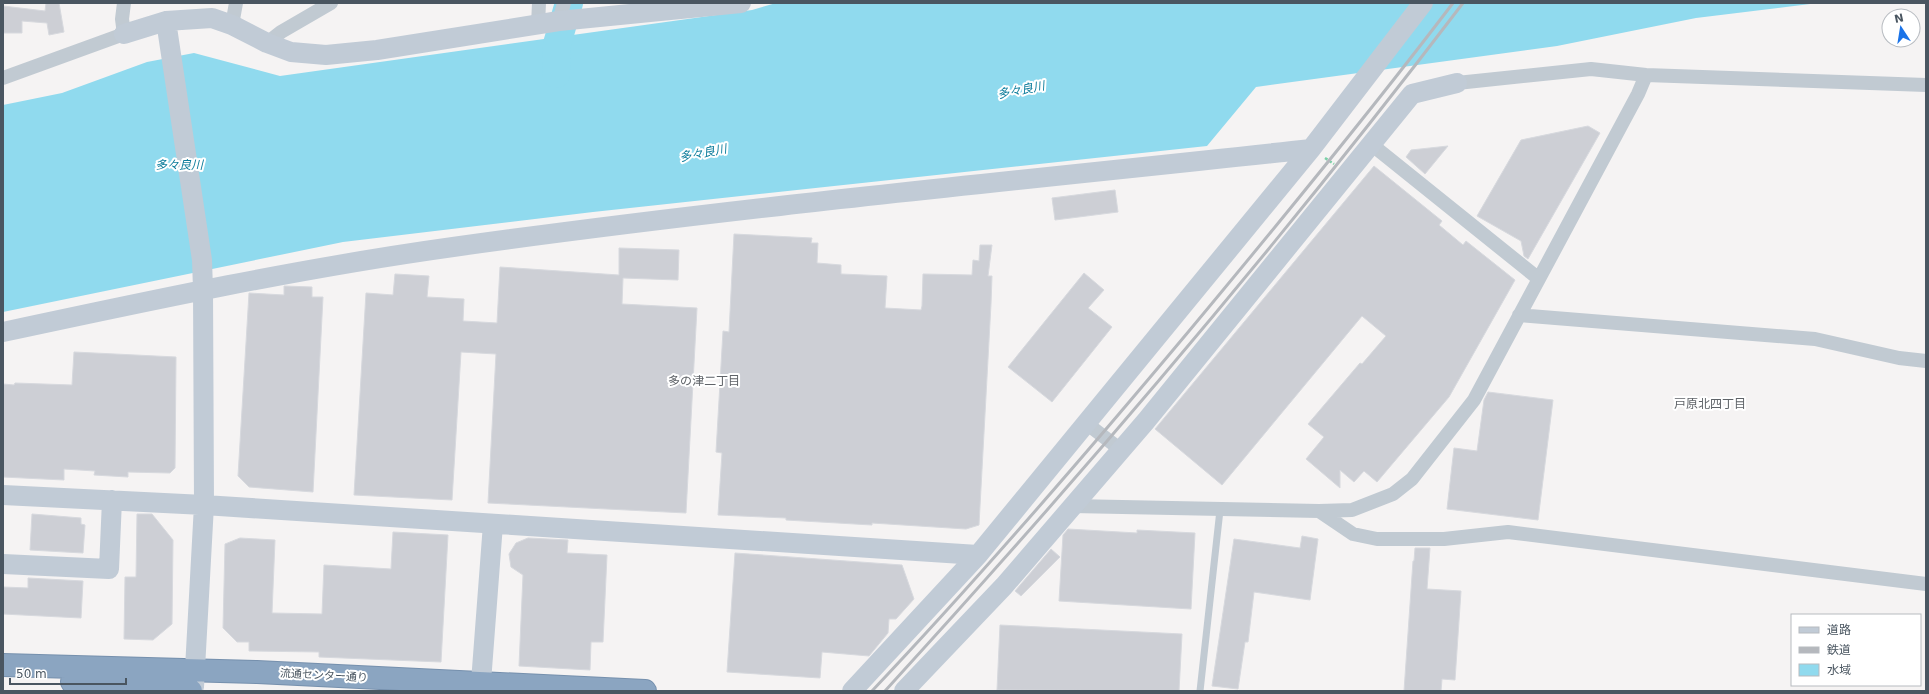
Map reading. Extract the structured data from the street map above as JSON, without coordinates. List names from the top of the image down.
{
  "streets": {
    "highway": ["流通センター通り"]
  },
  "districts": ["多の津二丁目", "戸原北四丁目"],
  "water": ["多々良川"],
  "legend": ["道路", "鉄道", "水域"],
  "scale_bar": "50 m",
  "north": "top"
}
